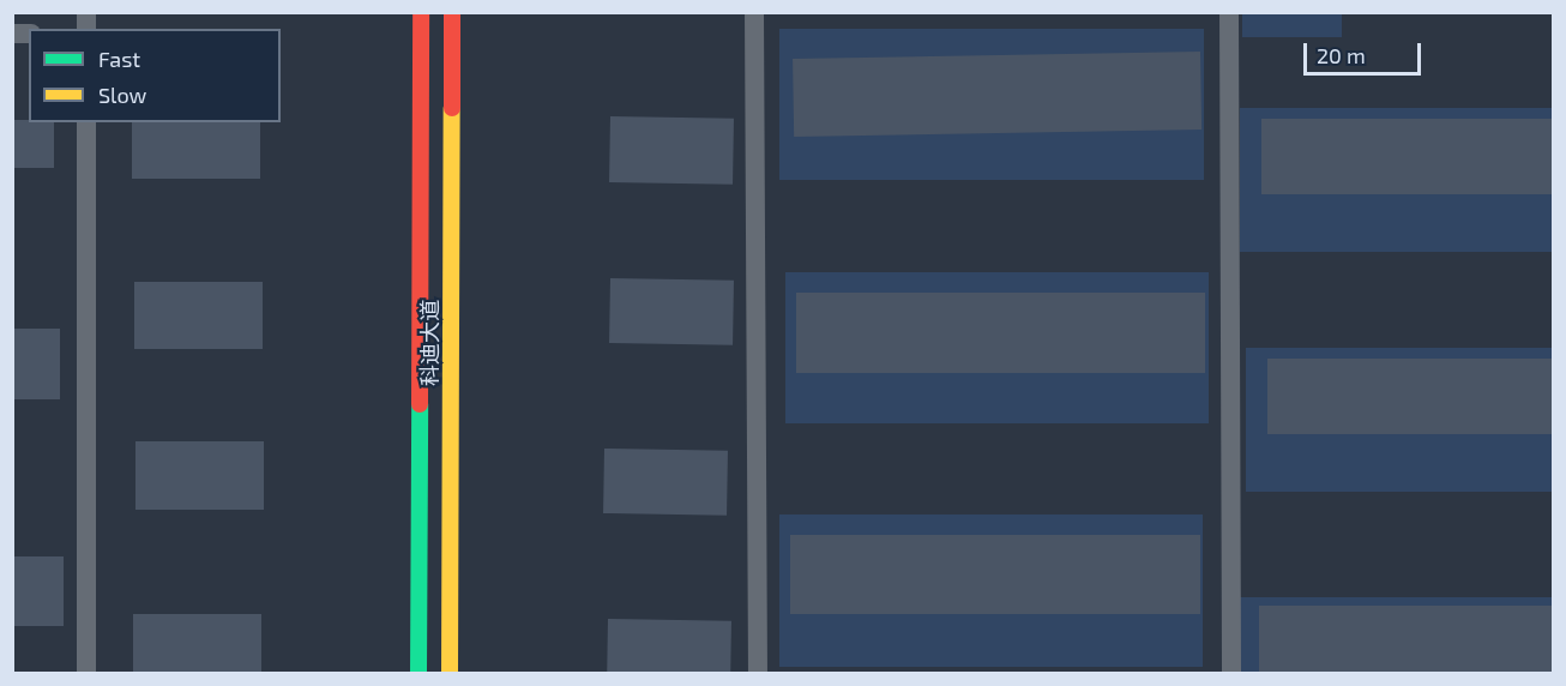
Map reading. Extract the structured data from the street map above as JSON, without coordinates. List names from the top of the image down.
{
  "streets": {
    "main road": ["科迪大道"]
  },
  "legend": ["Fast", "Slow"],
  "scale_bar": "20 m"
}
